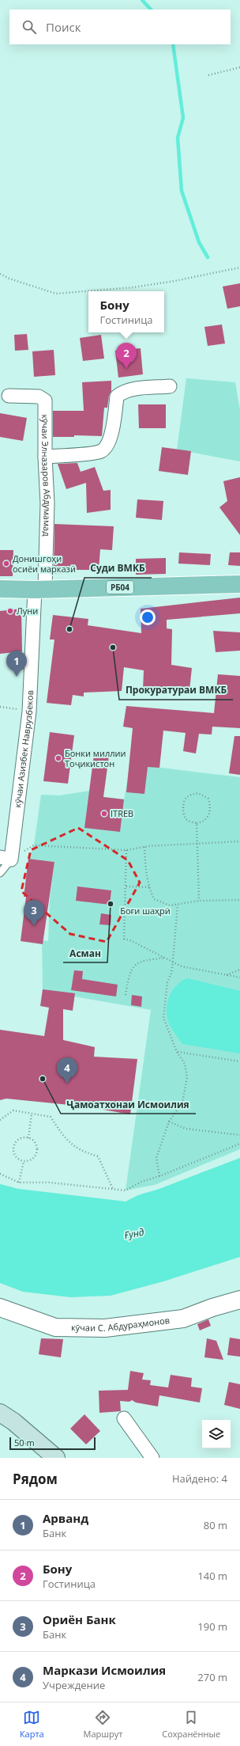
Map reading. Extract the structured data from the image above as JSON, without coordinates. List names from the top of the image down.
{
  "streets": {
    "main road": ["РБ04"],
    "street": ["кӯчаи Элназаров Абдумамад", "кӯчаи Азизбек Наврузбеков", "кӯчаи С. Абдураҳмонов"]
  },
  "crossings": [
    ["кӯчаи Элназаров Абдумамад", "РБ04"],
    ["кӯчаи Элназаров Абдумамад", "кӯчаи Азизбек Наврузбеков"],
    ["РБ04", "кӯчаи Азизбек Наврузбеков"]
  ],
  "water": ["Ғунд"],
  "parks": ["Боғи шаҳрӣ"],
  "places": [
    "Донишгоҳи осиёи марказӣ",
    "Луни",
    "Суди ВМКБ",
    "Прокуратураи ВМКБ",
    "Бонки миллии Тоҷикистон",
    "ITREB",
    "Асман",
    "Ҷамоатхонаи Исмоилия"
  ],
  "scale_bar": "50 m",
  "page": {
    "search": "Поиск",
    "popup": ["Бону", "Гостиница"],
    "pins": [
      "2",
      "1",
      "3",
      "4"
    ],
    "scale": "50 m",
    "heading": ["Рядом", "Найдено: 4"],
    "list": [
      {
        "mark": "1",
        "name": "Арванд",
        "note": "Банк",
        "value": "80 m"
      },
      {
        "mark": "2",
        "name": "Бону",
        "note": "Гостиница",
        "value": "140 m"
      },
      {
        "mark": "3",
        "name": "Ориён Банк",
        "note": "Банк",
        "value": "190 m"
      },
      {
        "mark": "4",
        "name": "Маркази Исмоилия",
        "note": "Учреждение",
        "value": "270 m"
      }
    ],
    "nav": ["Карта", "Маршрут", "Сохранённые"]
  }
}
